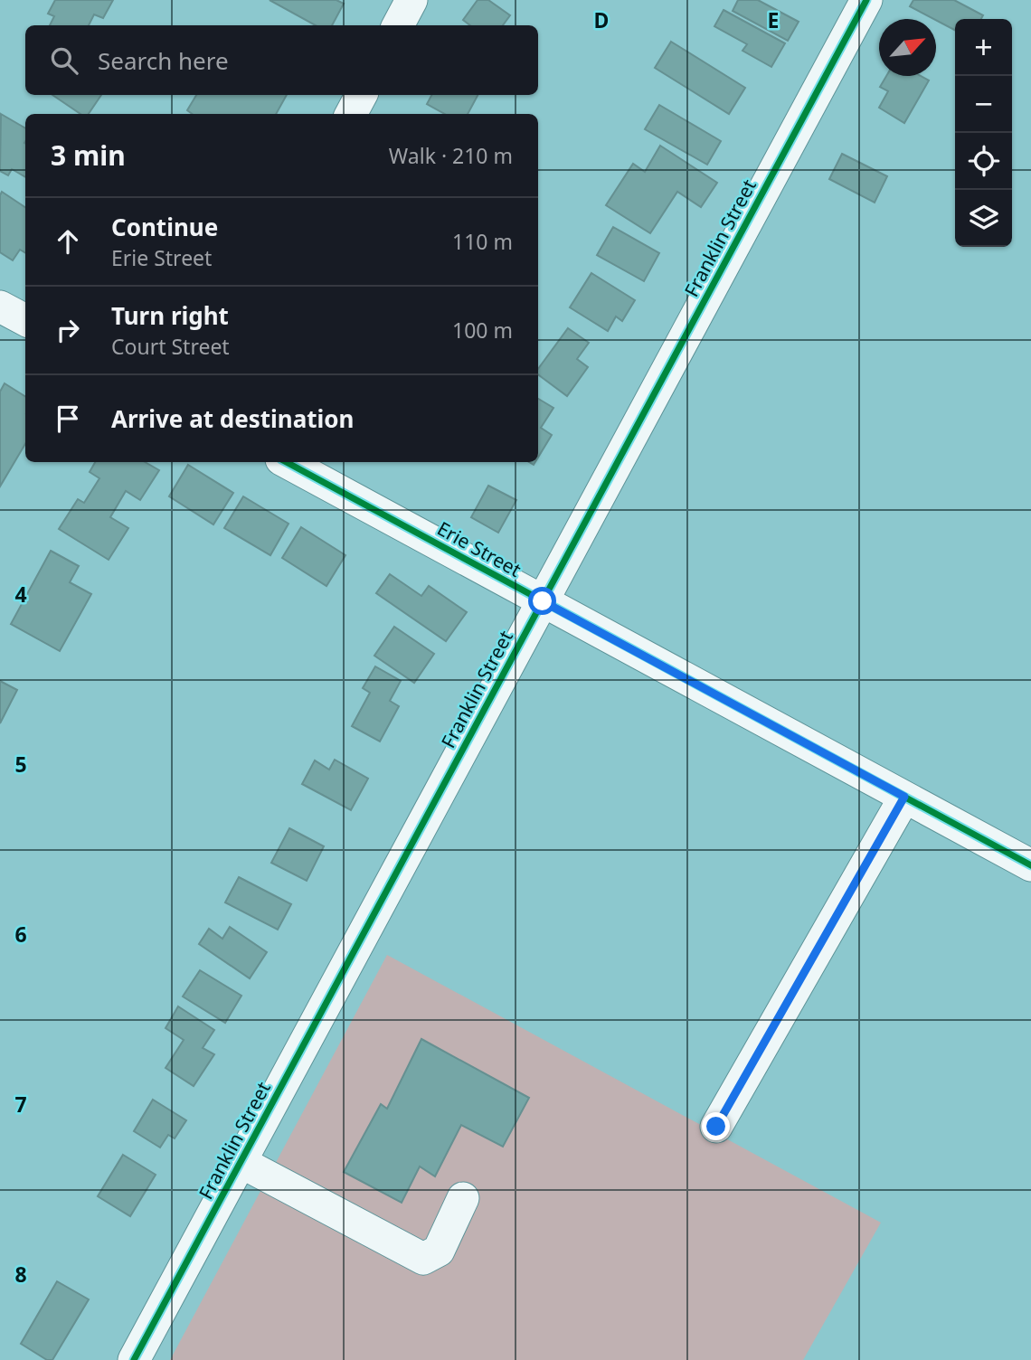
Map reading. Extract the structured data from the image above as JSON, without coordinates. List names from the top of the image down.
{
  "streets": {
    "street": ["Franklin Street", "Erie Street"]
  },
  "crossings": [
    ["Franklin Street", "Erie Street"]
  ],
  "north": "top right",
  "page": {
    "map_buttons": ["+", "−"],
    "search": "Search here",
    "heading": ["3 min", "Walk · 210 m"],
    "list": [
      ["Continue", "Erie Street", "110 m"],
      ["Turn right", "Court Street", "100 m"],
      "Arrive at destination"
    ]
  },
  "grid": {
    "columns": ["D", "E"],
    "rows": [
      "4",
      "5",
      "6",
      "7",
      "8"
    ]
  }
}
